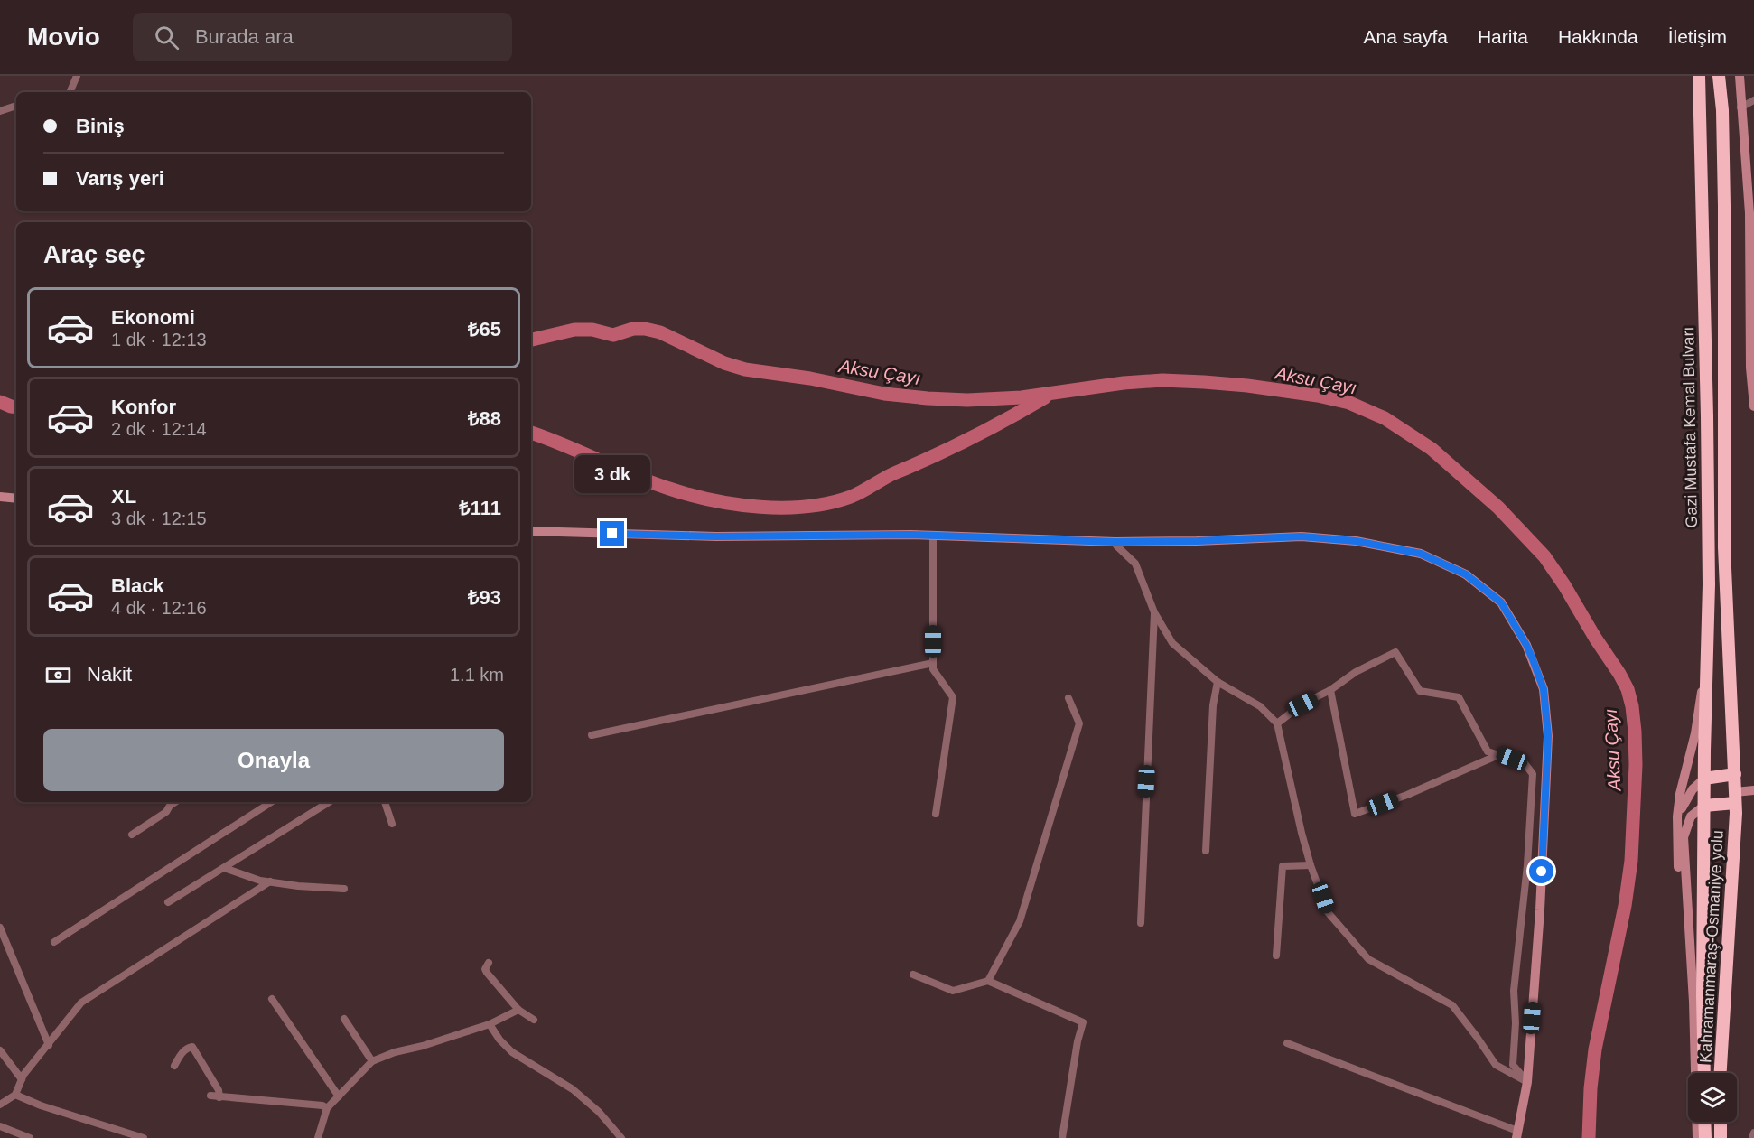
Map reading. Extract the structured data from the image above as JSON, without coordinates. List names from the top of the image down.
{
  "streets": {
    "highway": ["Gazi Mustafa Kemal Bulvarı", "Kahramanmaraş-Osmaniye yolu"]
  },
  "crossings": [
    ["Gazi Mustafa Kemal Bulvarı", "Kahramanmaraş-Osmaniye yolu"]
  ],
  "water": ["Aksu Çayı"],
  "page": {
    "header": "Movio",
    "search": "Burada ara",
    "nav": [
      "Ana sayfa",
      "Harita",
      "Hakkında",
      "İletişim"
    ],
    "banner": ["Biniş", "Varış yeri"],
    "heading": "Araç seç",
    "list": [
      {
        "name": "Ekonomi",
        "note": "1 dk · 12:13",
        "value": "₺65"
      },
      {
        "name": "Konfor",
        "note": "2 dk · 12:14",
        "value": "₺88"
      },
      {
        "name": "XL",
        "note": "3 dk · 12:15",
        "value": "₺111"
      },
      {
        "name": "Black",
        "note": "4 dk · 12:16",
        "value": "₺93"
      }
    ],
    "bubble": "3 dk",
    "pay": ["Nakit", "1.1 km"],
    "buttons": "Onayla"
  }
}
